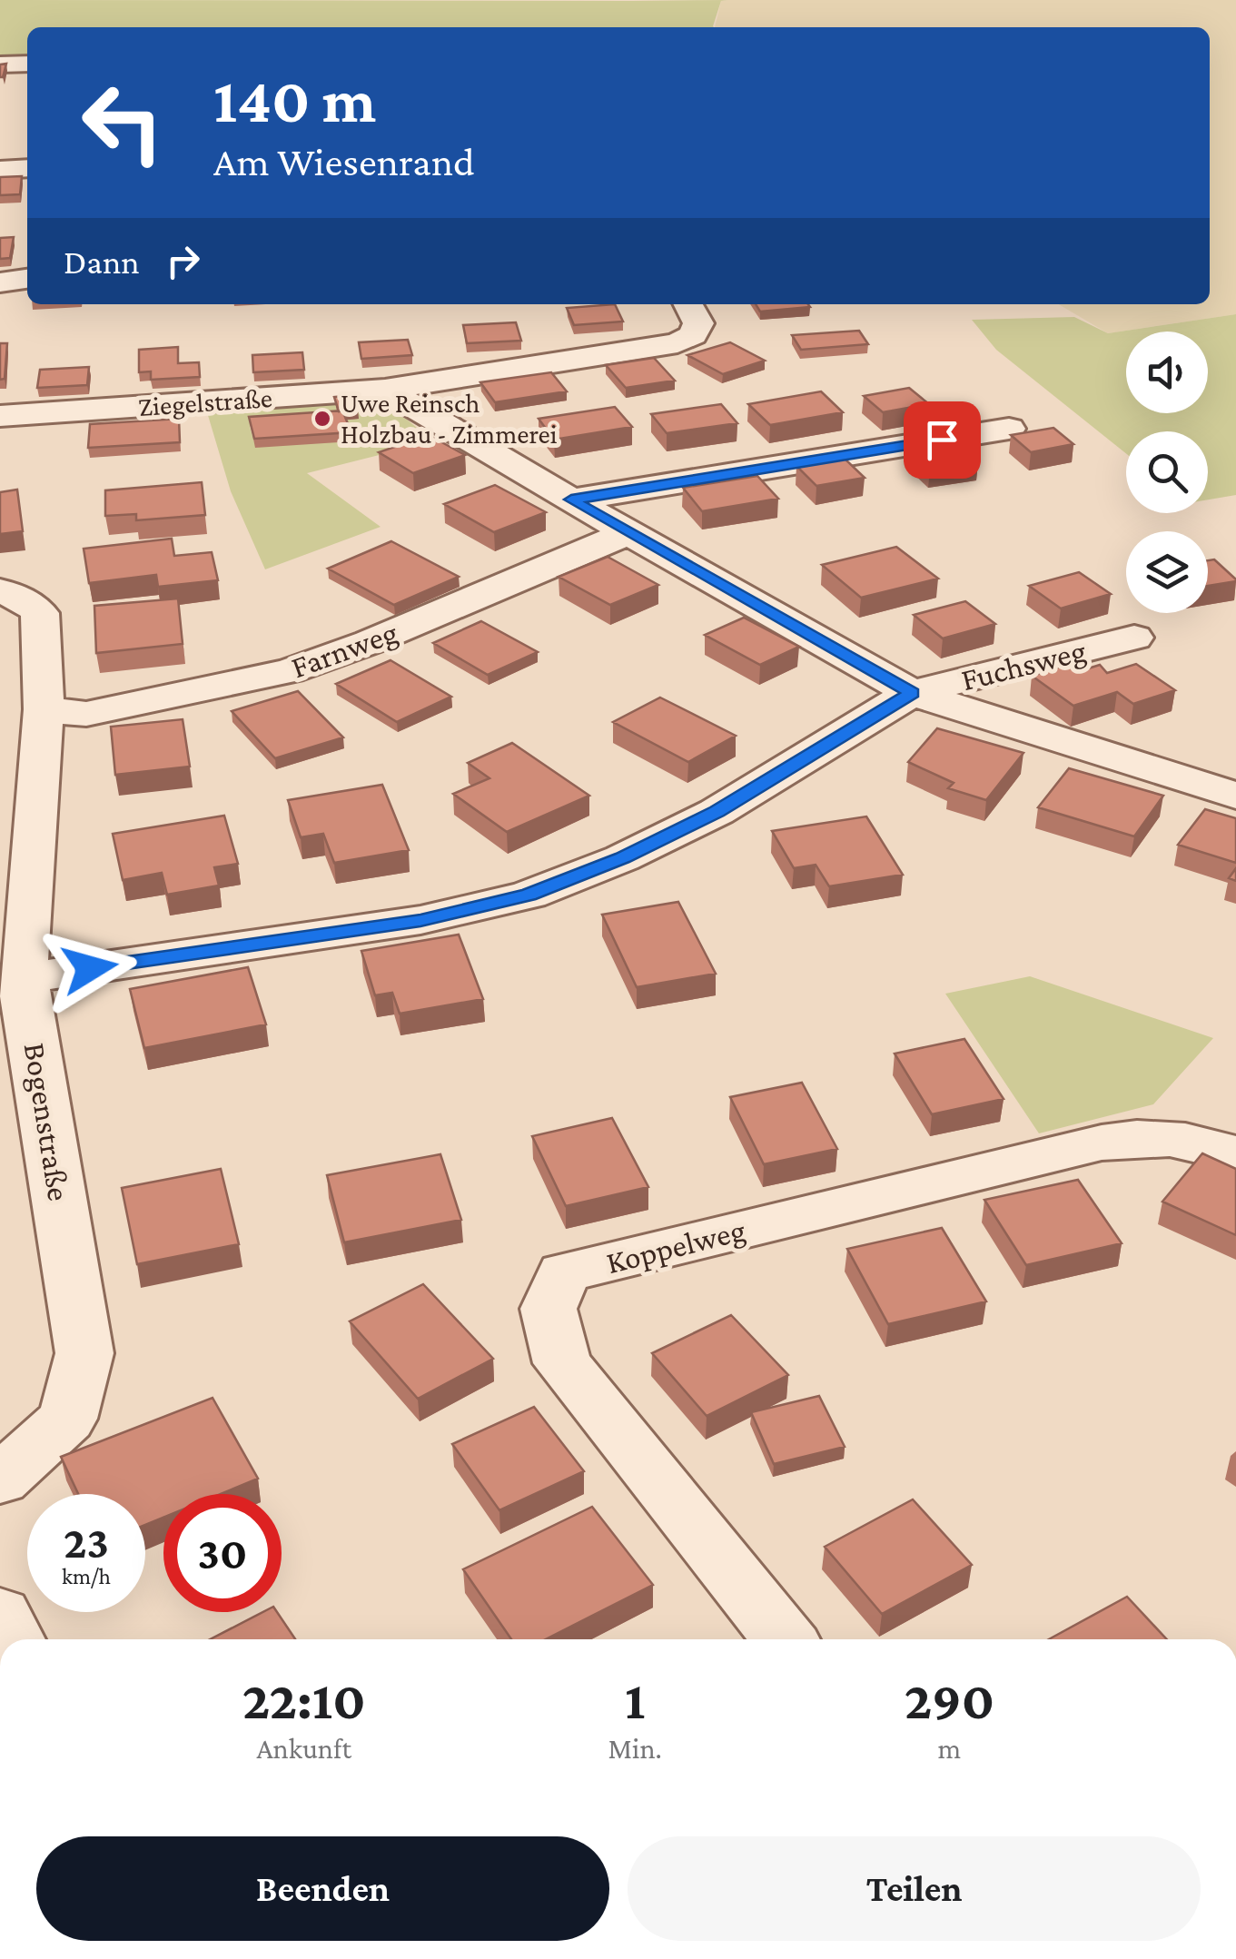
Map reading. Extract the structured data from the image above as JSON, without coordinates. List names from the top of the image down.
{
  "streets": {
    "street": [
      "Ziegelstraße",
      "Farnweg",
      "Fuchsweg",
      "Bogenstraße",
      "Koppelweg"
    ]
  },
  "crossings": [
    ["Farnweg", "Bogenstraße"],
    ["Fuchsweg", "Bogenstraße"]
  ],
  "places": ["Uwe Reinsch Holzbau - Zimmerei"],
  "page": {
    "turn": ["140 m", "Am Wiesenrand"],
    "then": "Dann",
    "speed": "23 km/h",
    "limit": "30",
    "eta": [
      "22:10",
      "Ankunft",
      "1",
      "Min.",
      "290",
      "m"
    ],
    "buttons": ["Beenden", "Teilen"]
  }
}
